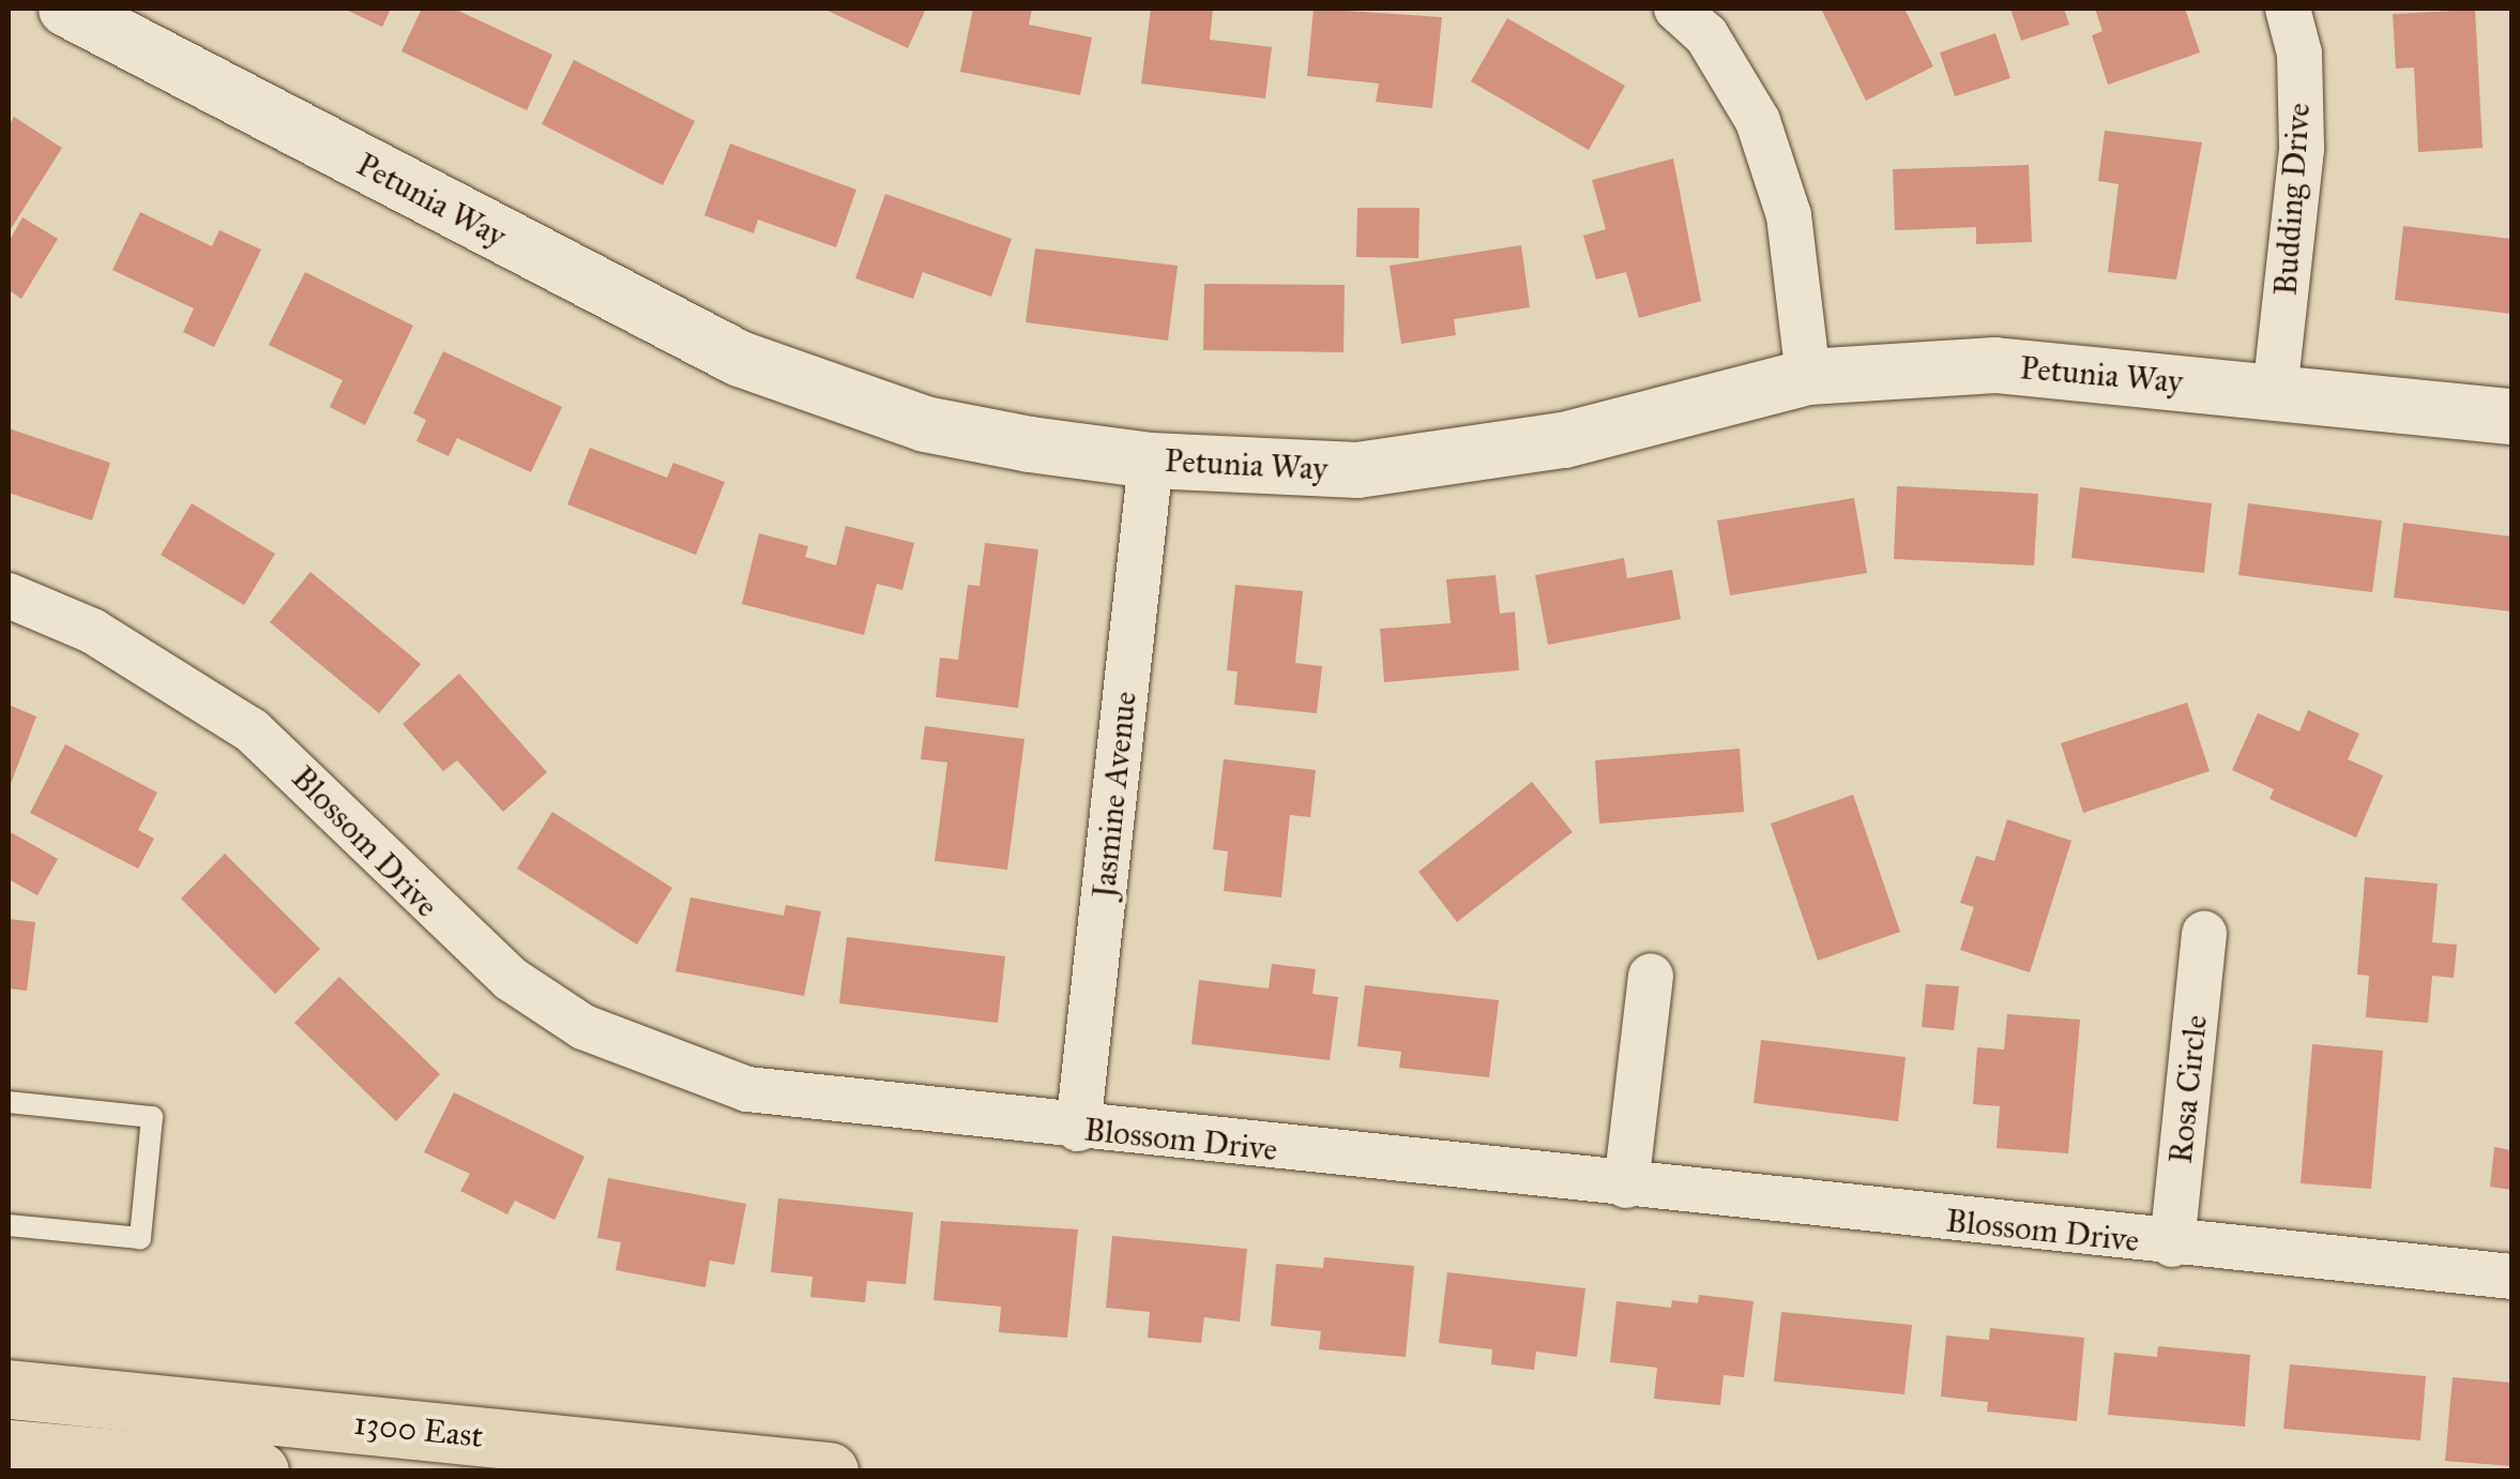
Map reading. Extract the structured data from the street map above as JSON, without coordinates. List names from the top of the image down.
{
  "streets": {
    "main road": ["1300 East"],
    "street": [
      "Budding Drive",
      "Petunia Way",
      "Jasmine Avenue",
      "Blossom Drive",
      "Rosa Circle"
    ]
  },
  "crossings": [
    ["Budding Drive", "Petunia Way"],
    ["Petunia Way", "Jasmine Avenue"],
    ["Jasmine Avenue", "Blossom Drive"],
    ["Blossom Drive", "Rosa Circle"]
  ]
}
